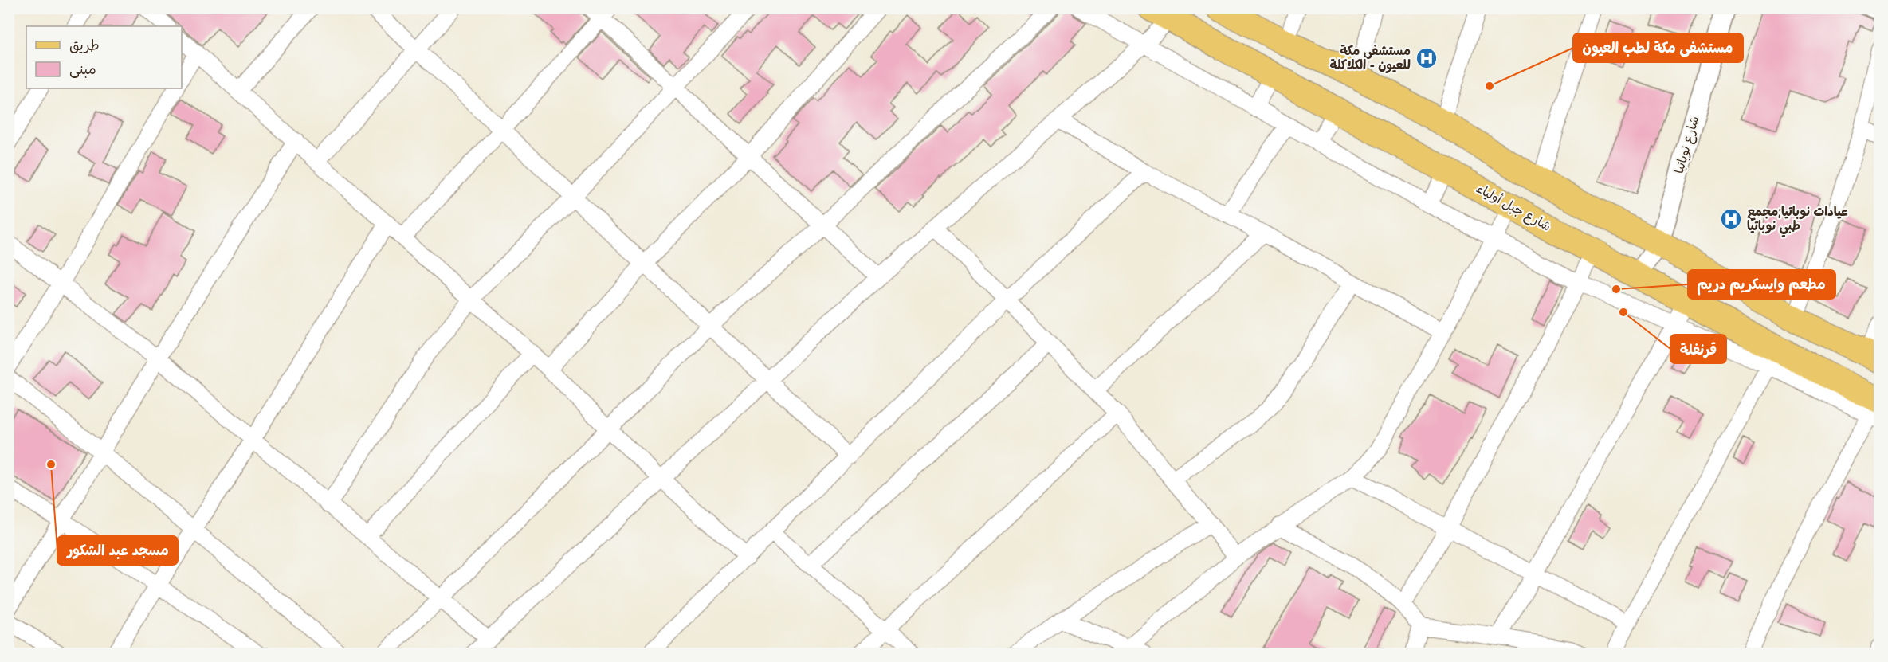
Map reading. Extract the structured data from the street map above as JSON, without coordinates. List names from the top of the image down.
{
  "streets": {
    "main road": ["شارع جبل أولياء"],
    "street": ["شارع نوباتيا"]
  },
  "crossings": [
    ["شارع نوباتيا", "شارع جبل أولياء"]
  ],
  "places": {
    "hospital": ["مستشفى مكة للعيون - الكلاكلة", "عيادات نوباتيا;مجمع طبي نوباتيا"],
    "other": [
      "مستشفى مكة لطب العيون",
      "مطعم وايسكريم دريم",
      "قرنفلة",
      "مسجد عبد الشكور"
    ]
  },
  "legend": ["طريق", "مبنى"]
}
